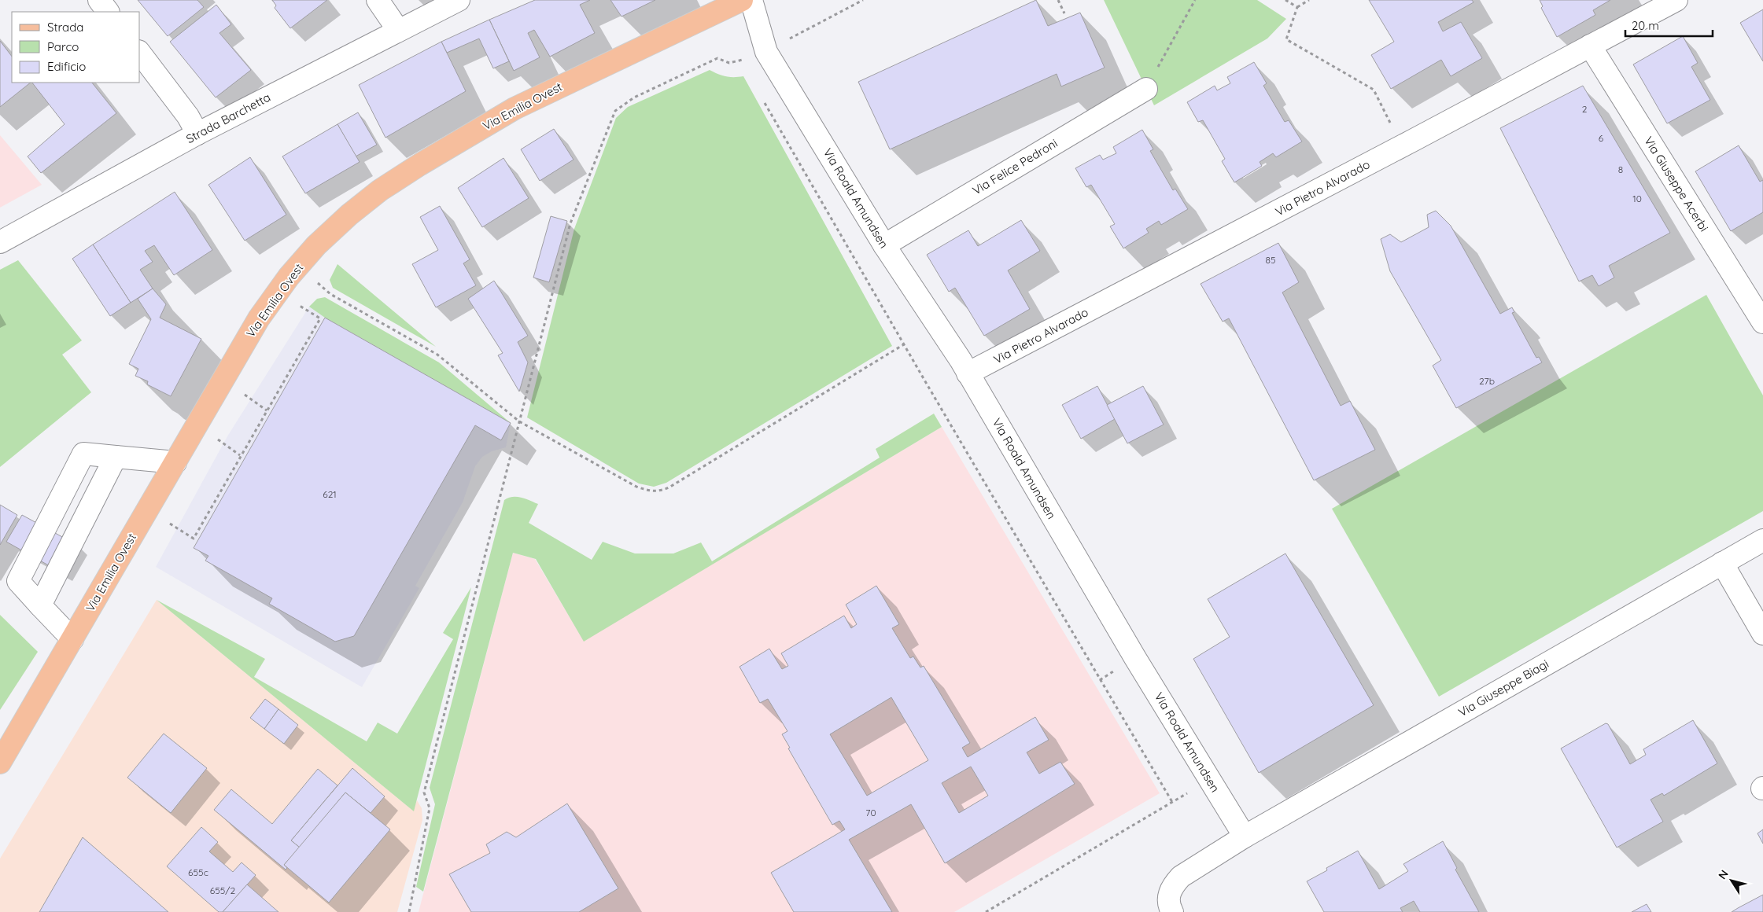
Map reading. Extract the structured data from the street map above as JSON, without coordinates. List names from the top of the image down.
{
  "streets": {
    "main road": ["Via Emilia Ovest"],
    "street": [
      "Strada Barchetta",
      "Via Felice Pedroni",
      "Via Giuseppe Acerbi",
      "Via Pietro Alvarado",
      "Via Roald Amundsen",
      "Via Giuseppe Biagi"
    ]
  },
  "crossings": [
    ["Via Felice Pedroni", "Via Roald Amundsen"],
    ["Via Giuseppe Acerbi", "Via Pietro Alvarado"],
    ["Via Pietro Alvarado", "Via Roald Amundsen"],
    ["Via Roald Amundsen", "Via Giuseppe Biagi"]
  ],
  "house_numbers": [
    "2",
    "6",
    "8",
    "10",
    "85",
    "27b",
    "621",
    "70",
    "655c",
    "655/2"
  ],
  "legend": ["Strada", "Parco", "Edificio"],
  "scale_bar": "20 m",
  "north": "top left"
}
